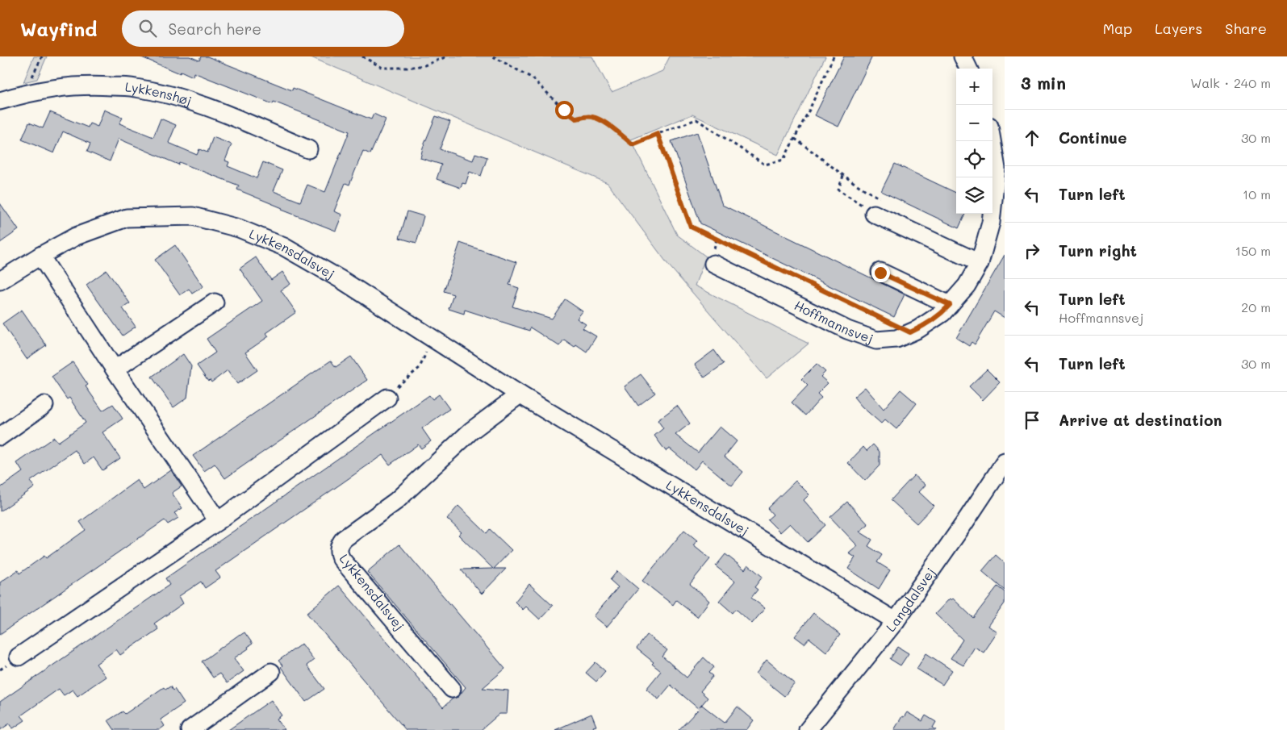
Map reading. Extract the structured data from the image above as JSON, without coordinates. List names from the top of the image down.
{
  "streets": {
    "street": [
      "Lykkenshøj",
      "Lykkensdalsvej",
      "Hoffmannsvej",
      "Langdalsvej"
    ]
  },
  "crossings": [
    ["Lykkensdalsvej", "Langdalsvej"]
  ],
  "page": {
    "header": "Wayfind",
    "search": "Search here",
    "nav": ["Map", "Layers", "Share"],
    "heading": ["3 min", "Walk · 240 m"],
    "map_buttons": ["+", "−"],
    "list": [
      ["Continue", "30 m"],
      ["Turn left", "10 m"],
      ["Turn right", "150 m"],
      ["Turn left", "Hoffmannsvej", "20 m"],
      ["Turn left", "30 m"],
      "Arrive at destination"
    ]
  }
}
